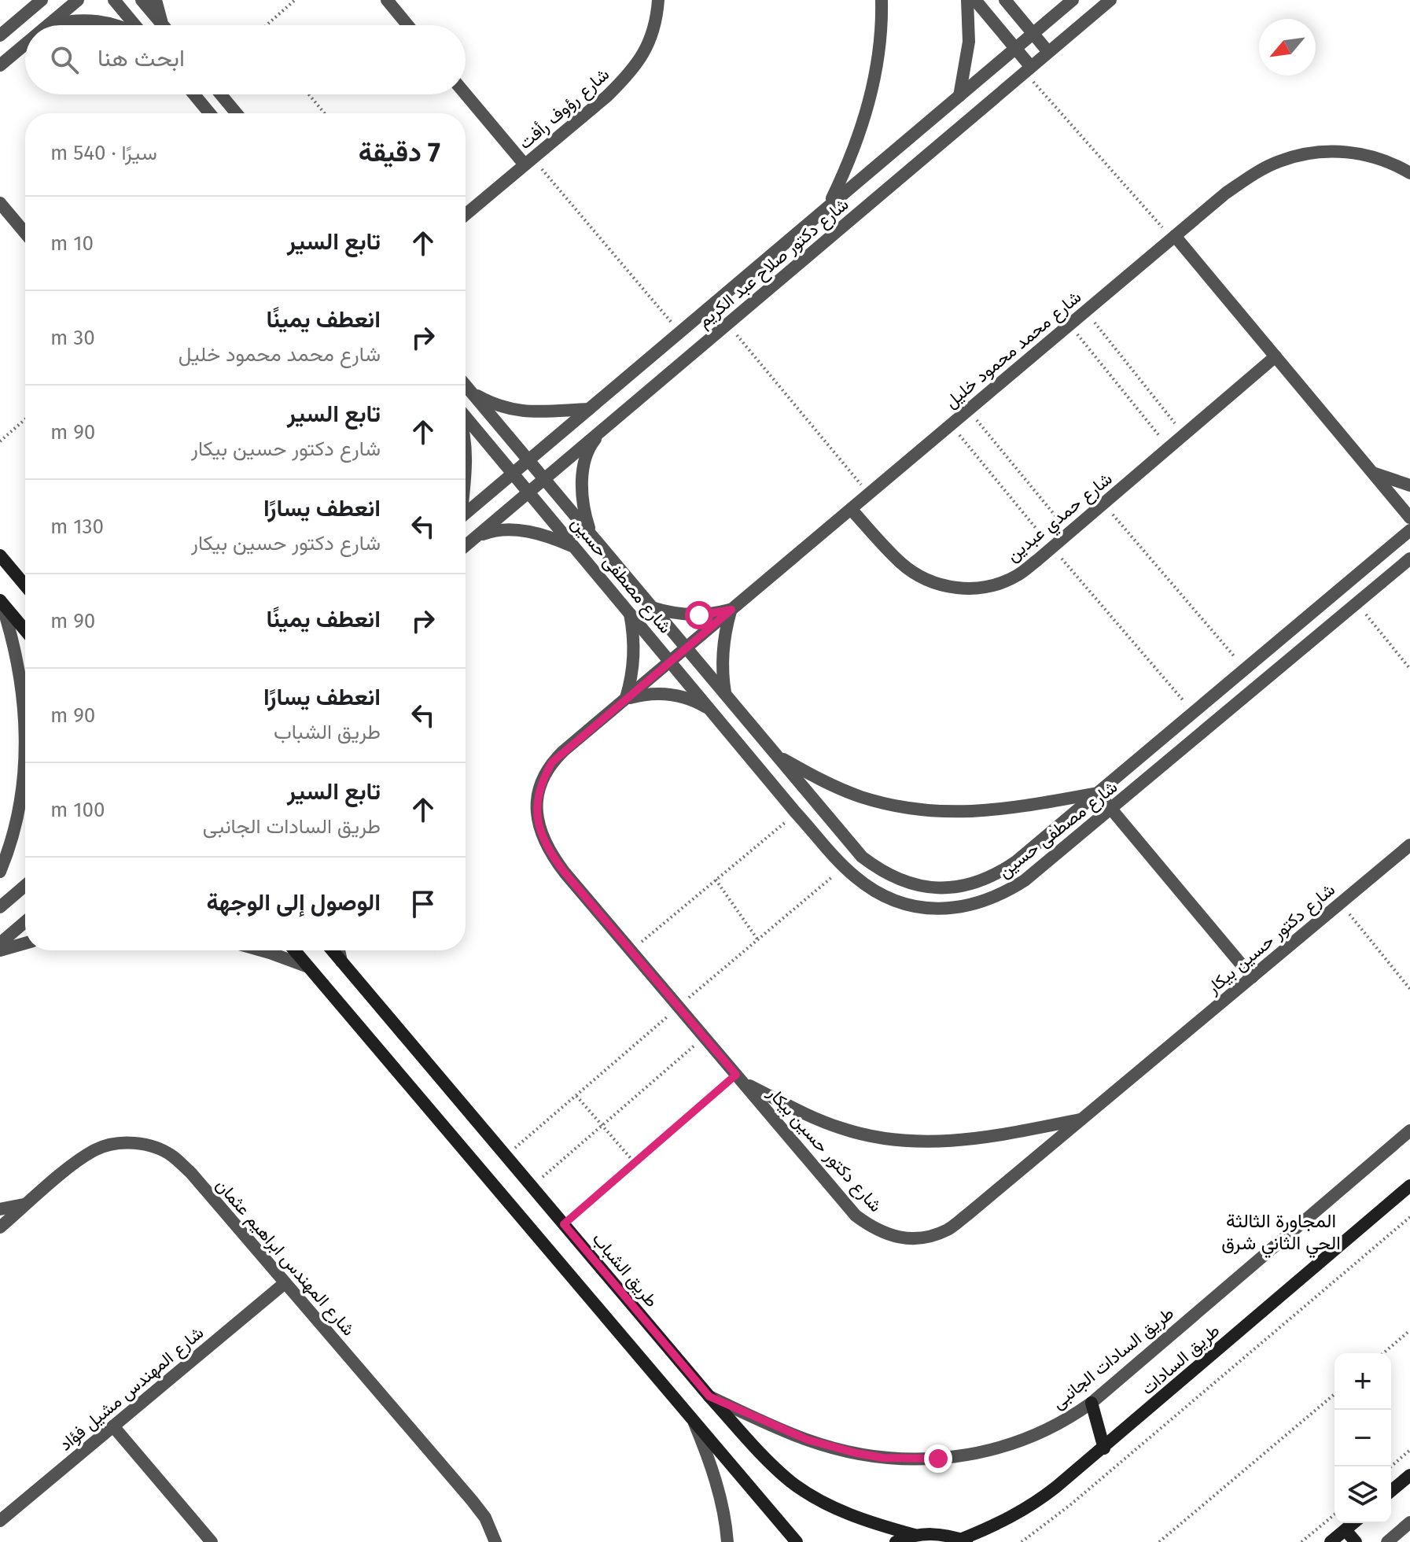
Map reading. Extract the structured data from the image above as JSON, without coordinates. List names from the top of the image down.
{
  "streets": {
    "main road": ["طريق الشباب", "طريق السادات"],
    "street": [
      "شارع رؤوف رأفت",
      "شارع دكتور صلاح عبد الكريم",
      "شارع محمد محمود خليل",
      "شارع حمدي عبدين",
      "شارع مصطفى حسين",
      "شارع دكتور حسين بيكار",
      "شارع المهندس ابراهيم عثمان",
      "طريق السادات الجانبى",
      "شارع المهندس مشيل فؤاد"
    ]
  },
  "crossings": [
    ["شارع دكتور صلاح عبد الكريم", "شارع مصطفى حسين"],
    ["شارع محمد محمود خليل", "شارع حمدي عبدين"],
    ["شارع محمد محمود خليل", "شارع مصطفى حسين"],
    ["شارع محمد محمود خليل", "شارع دكتور حسين بيكار"],
    ["شارع مصطفى حسين", "شارع دكتور حسين بيكار"],
    ["شارع المهندس ابراهيم عثمان", "شارع المهندس مشيل فؤاد"],
    ["طريق الشباب", "طريق السادات الجانبى"]
  ],
  "districts": ["المجاورة الثالثة الحي الثاني شرق"],
  "north": "bottom left",
  "page": {
    "search": "ابحث هنا",
    "heading": ["7 دقيقة", "سيرًا · 540 m"],
    "list": [
      ["تابع السير", "10 m"],
      ["انعطف يمينًا", "شارع محمد محمود خليل", "30 m"],
      ["تابع السير", "شارع دكتور حسين بيكار", "90 m"],
      ["انعطف يسارًا", "شارع دكتور حسين بيكار", "130 m"],
      ["انعطف يمينًا", "90 m"],
      ["انعطف يسارًا", "طريق الشباب", "90 m"],
      ["تابع السير", "طريق السادات الجانبى", "100 m"],
      "الوصول إلى الوجهة"
    ],
    "map_buttons": ["+", "−"]
  }
}
